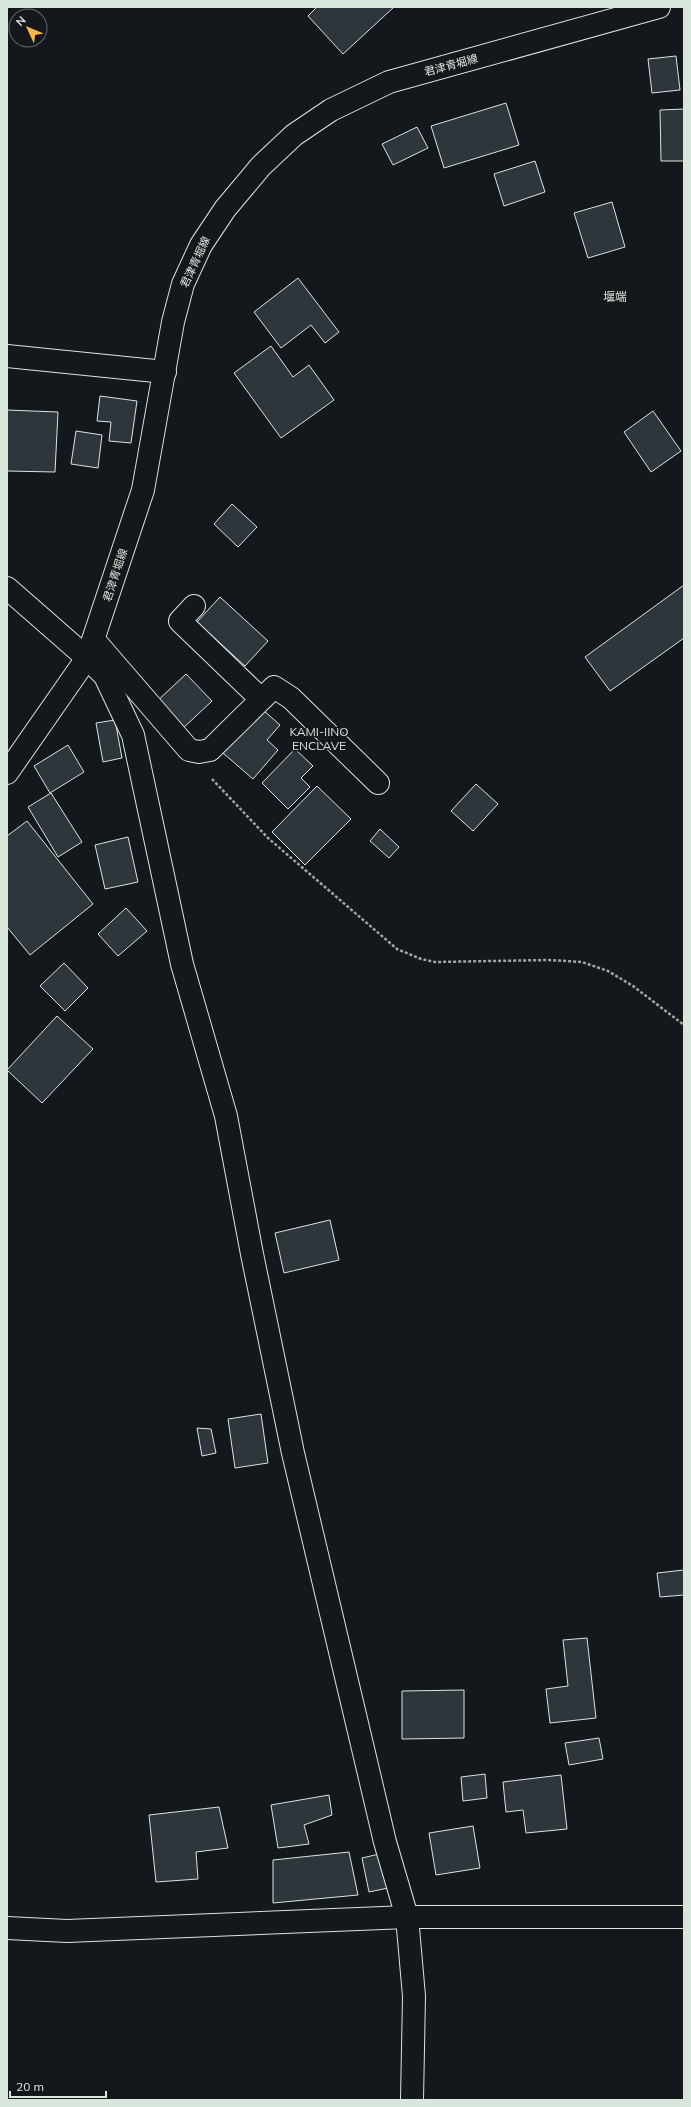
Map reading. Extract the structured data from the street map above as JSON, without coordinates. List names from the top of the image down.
{
  "streets": {
    "street": ["君津青堀線"]
  },
  "districts": ["堰端", "KAMI-IINO ENCLAVE"],
  "scale_bar": "20 m",
  "north": "top left"
}
